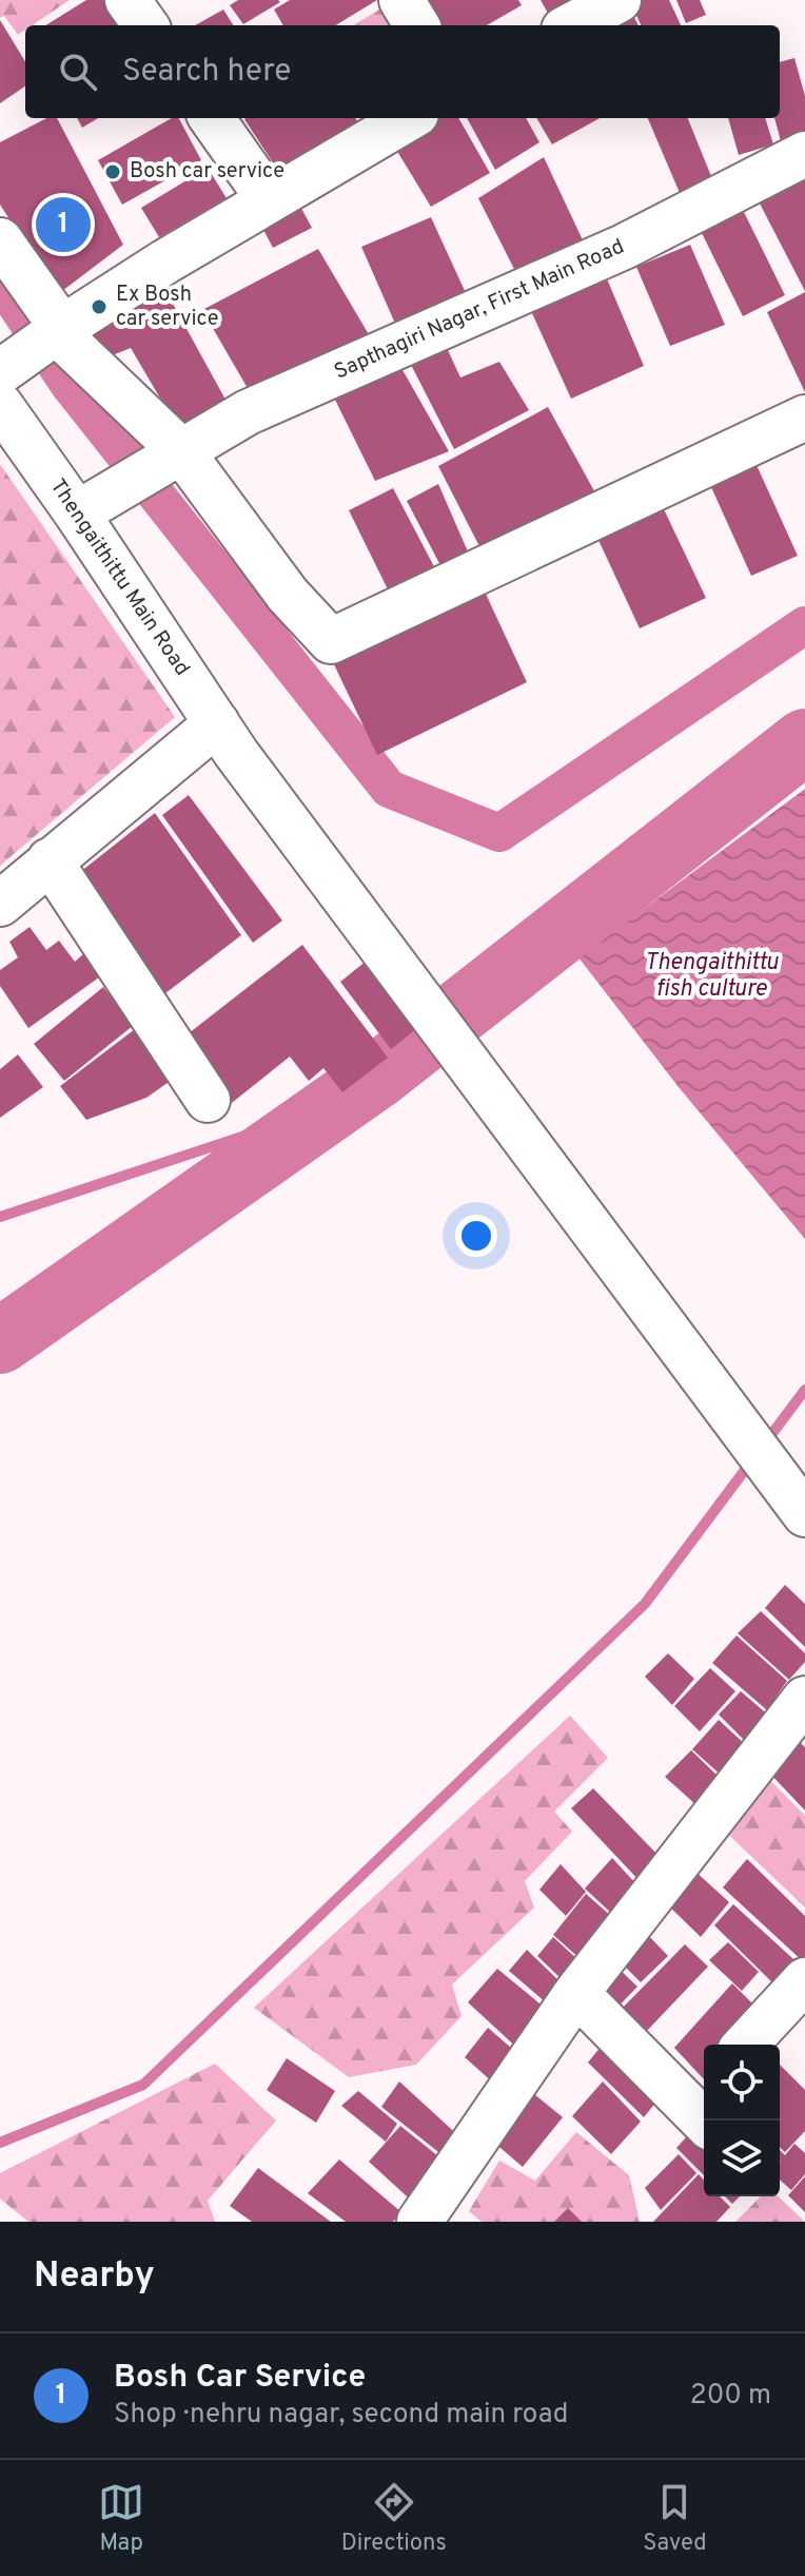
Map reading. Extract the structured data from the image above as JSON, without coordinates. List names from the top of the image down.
{
  "streets": {
    "street": ["Sapthagiri Nagar, First Main Road", "Thengaithittu Main Road"]
  },
  "crossings": [
    ["Sapthagiri Nagar, First Main Road", "Thengaithittu Main Road"]
  ],
  "water": ["Thengaithittu fish culture"],
  "places": ["Bosh car service", "Ex Bosh car service"],
  "page": {
    "search": "Search here",
    "pins": "1",
    "heading": "Nearby",
    "list": [
      {
        "mark": "1",
        "name": "Bosh Car Service",
        "note": "Shop · nehru nagar, second main road",
        "value": "200 m"
      }
    ],
    "nav": ["Map", "Directions", "Saved"]
  }
}
